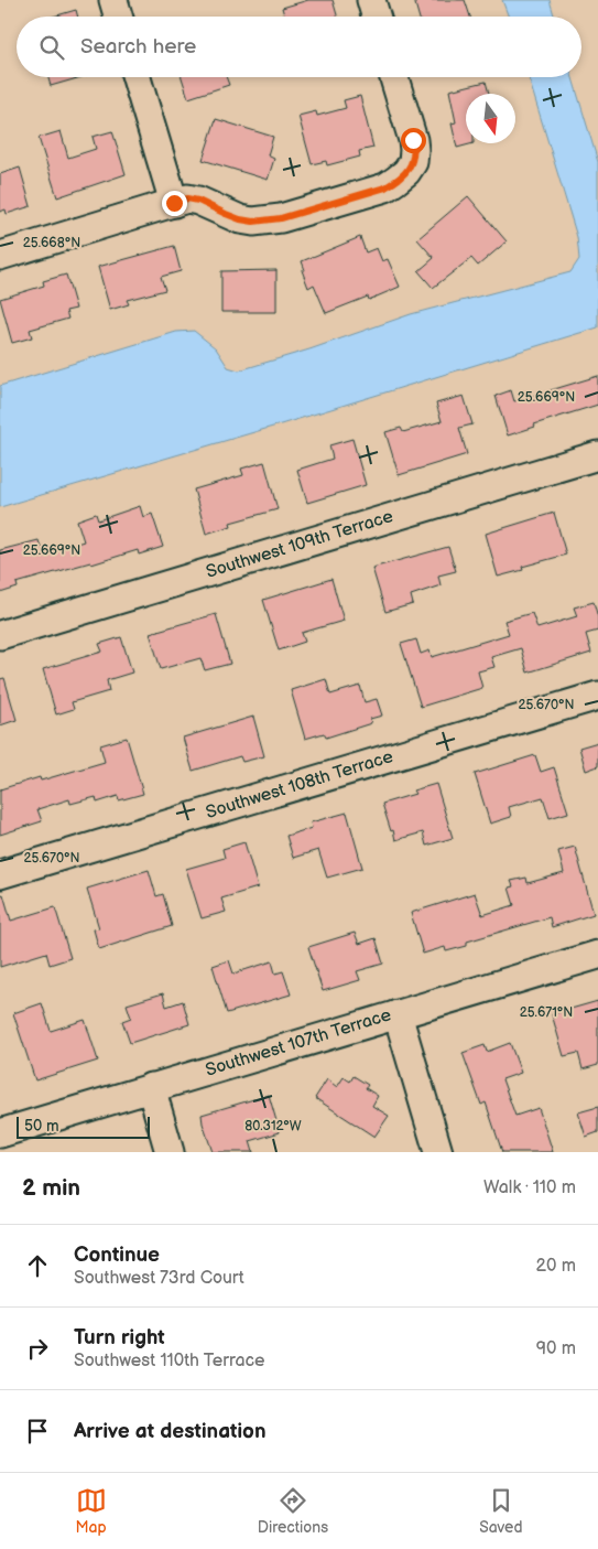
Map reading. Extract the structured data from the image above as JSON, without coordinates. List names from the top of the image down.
{
  "streets": {
    "street": ["Southwest 109th Terrace", "Southwest 108th Terrace", "Southwest 107th Terrace"]
  },
  "scale_bar": "50 m",
  "north": "bottom",
  "page": {
    "search": "Search here",
    "scale": "50 m",
    "heading": ["2 min", "Walk · 110 m"],
    "list": [
      ["Continue", "Southwest 73rd Court", "20 m"],
      ["Turn right", "Southwest 110th Terrace", "90 m"],
      "Arrive at destination"
    ],
    "nav": ["Map", "Directions", "Saved"]
  },
  "coordinates": [
    "25.668°N",
    "25.669°N",
    "25.670°N",
    "25.671°N",
    "80.312°W"
  ]
}
